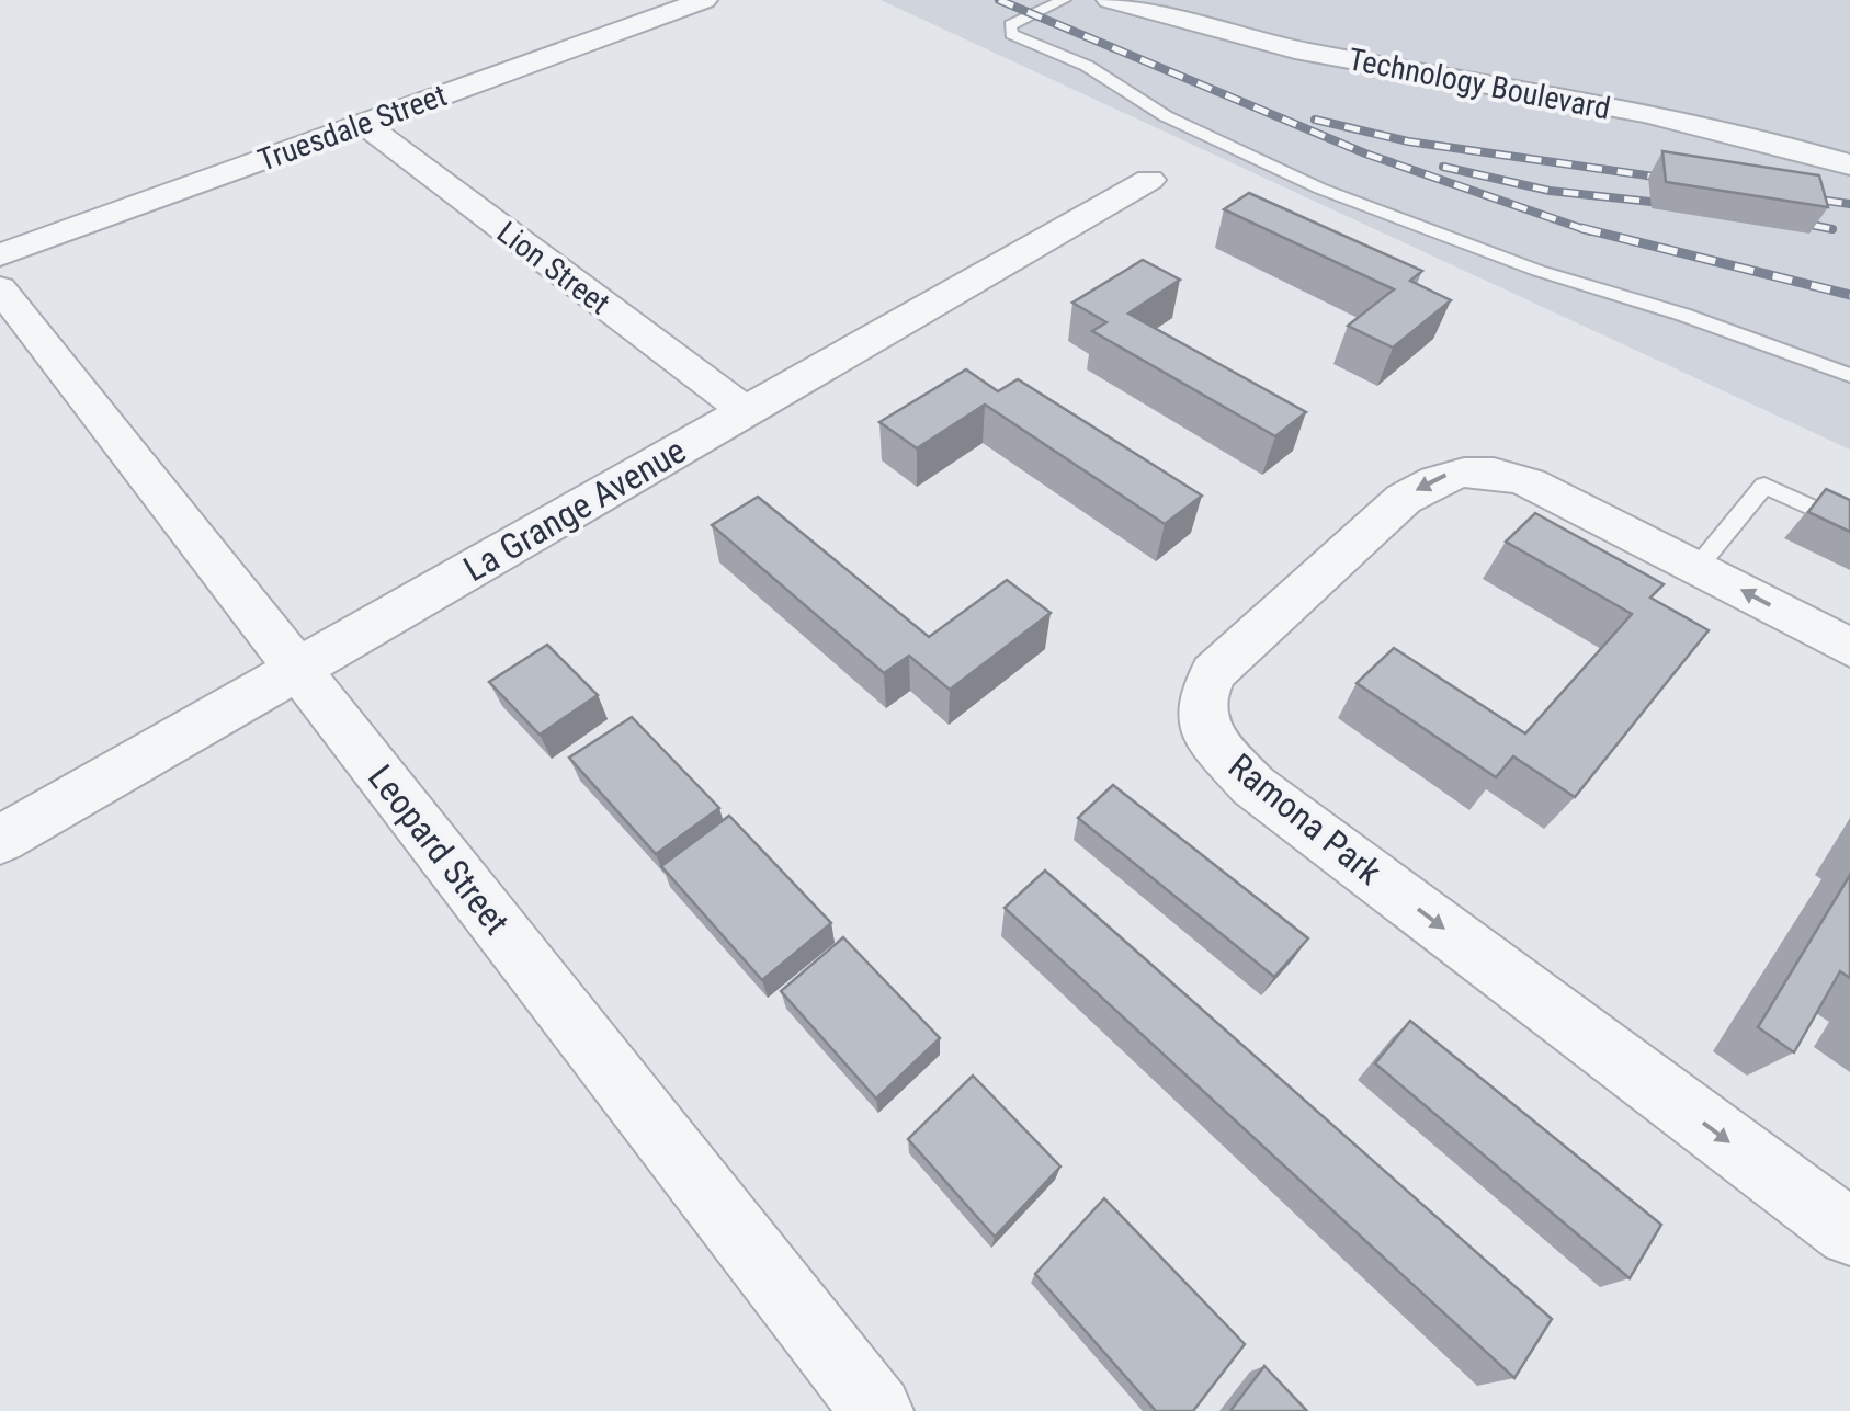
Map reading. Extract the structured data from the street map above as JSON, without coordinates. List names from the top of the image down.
{
  "streets": {
    "street": [
      "Technology Boulevard",
      "Truesdale Street",
      "Lion Street",
      "La Grange Avenue",
      "Ramona Park",
      "Leopard Street"
    ]
  },
  "crossings": [
    ["Truesdale Street", "Lion Street"],
    ["Lion Street", "La Grange Avenue"],
    ["La Grange Avenue", "Leopard Street"]
  ]
}
